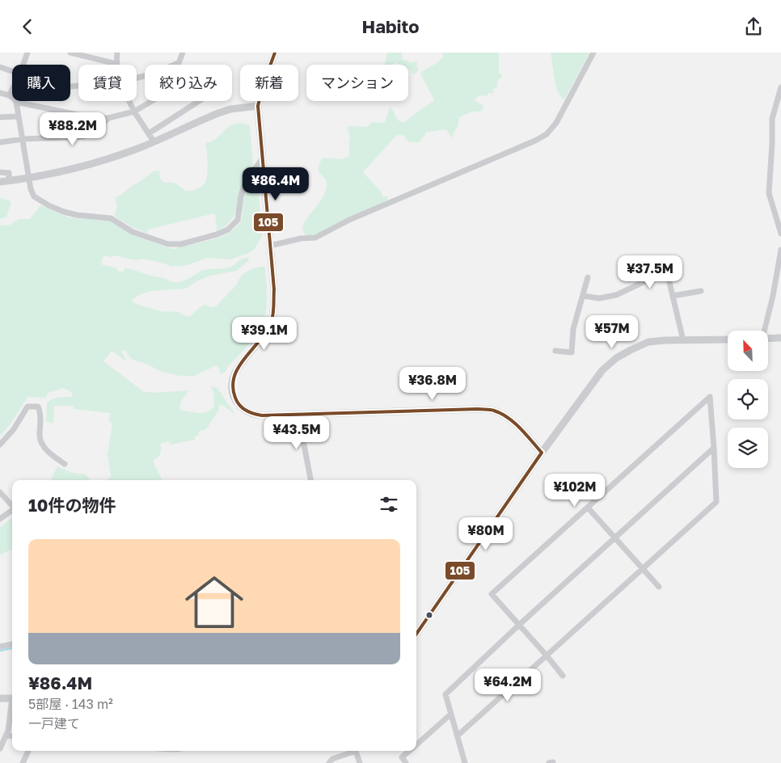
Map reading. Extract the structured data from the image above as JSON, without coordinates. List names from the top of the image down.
{
  "lines": ["transit line 105"],
  "north": "top left",
  "page": {
    "header": "Habito",
    "chip": [
      "購入",
      "賃貸",
      "絞り込み",
      "新着",
      "マンション"
    ],
    "price": [
      "¥88.2M",
      "¥86.4M",
      "¥37.5M",
      "¥57M",
      "¥39.1M",
      "¥36.8M",
      "¥43.5M",
      "¥102M",
      "¥80M",
      "¥64.2M"
    ],
    "heading": "10件の物件",
    "list": [
      {
        "name": "¥86.4M",
        "note": "5部屋 · 143 m² · 一戸建て"
      }
    ]
  }
}
